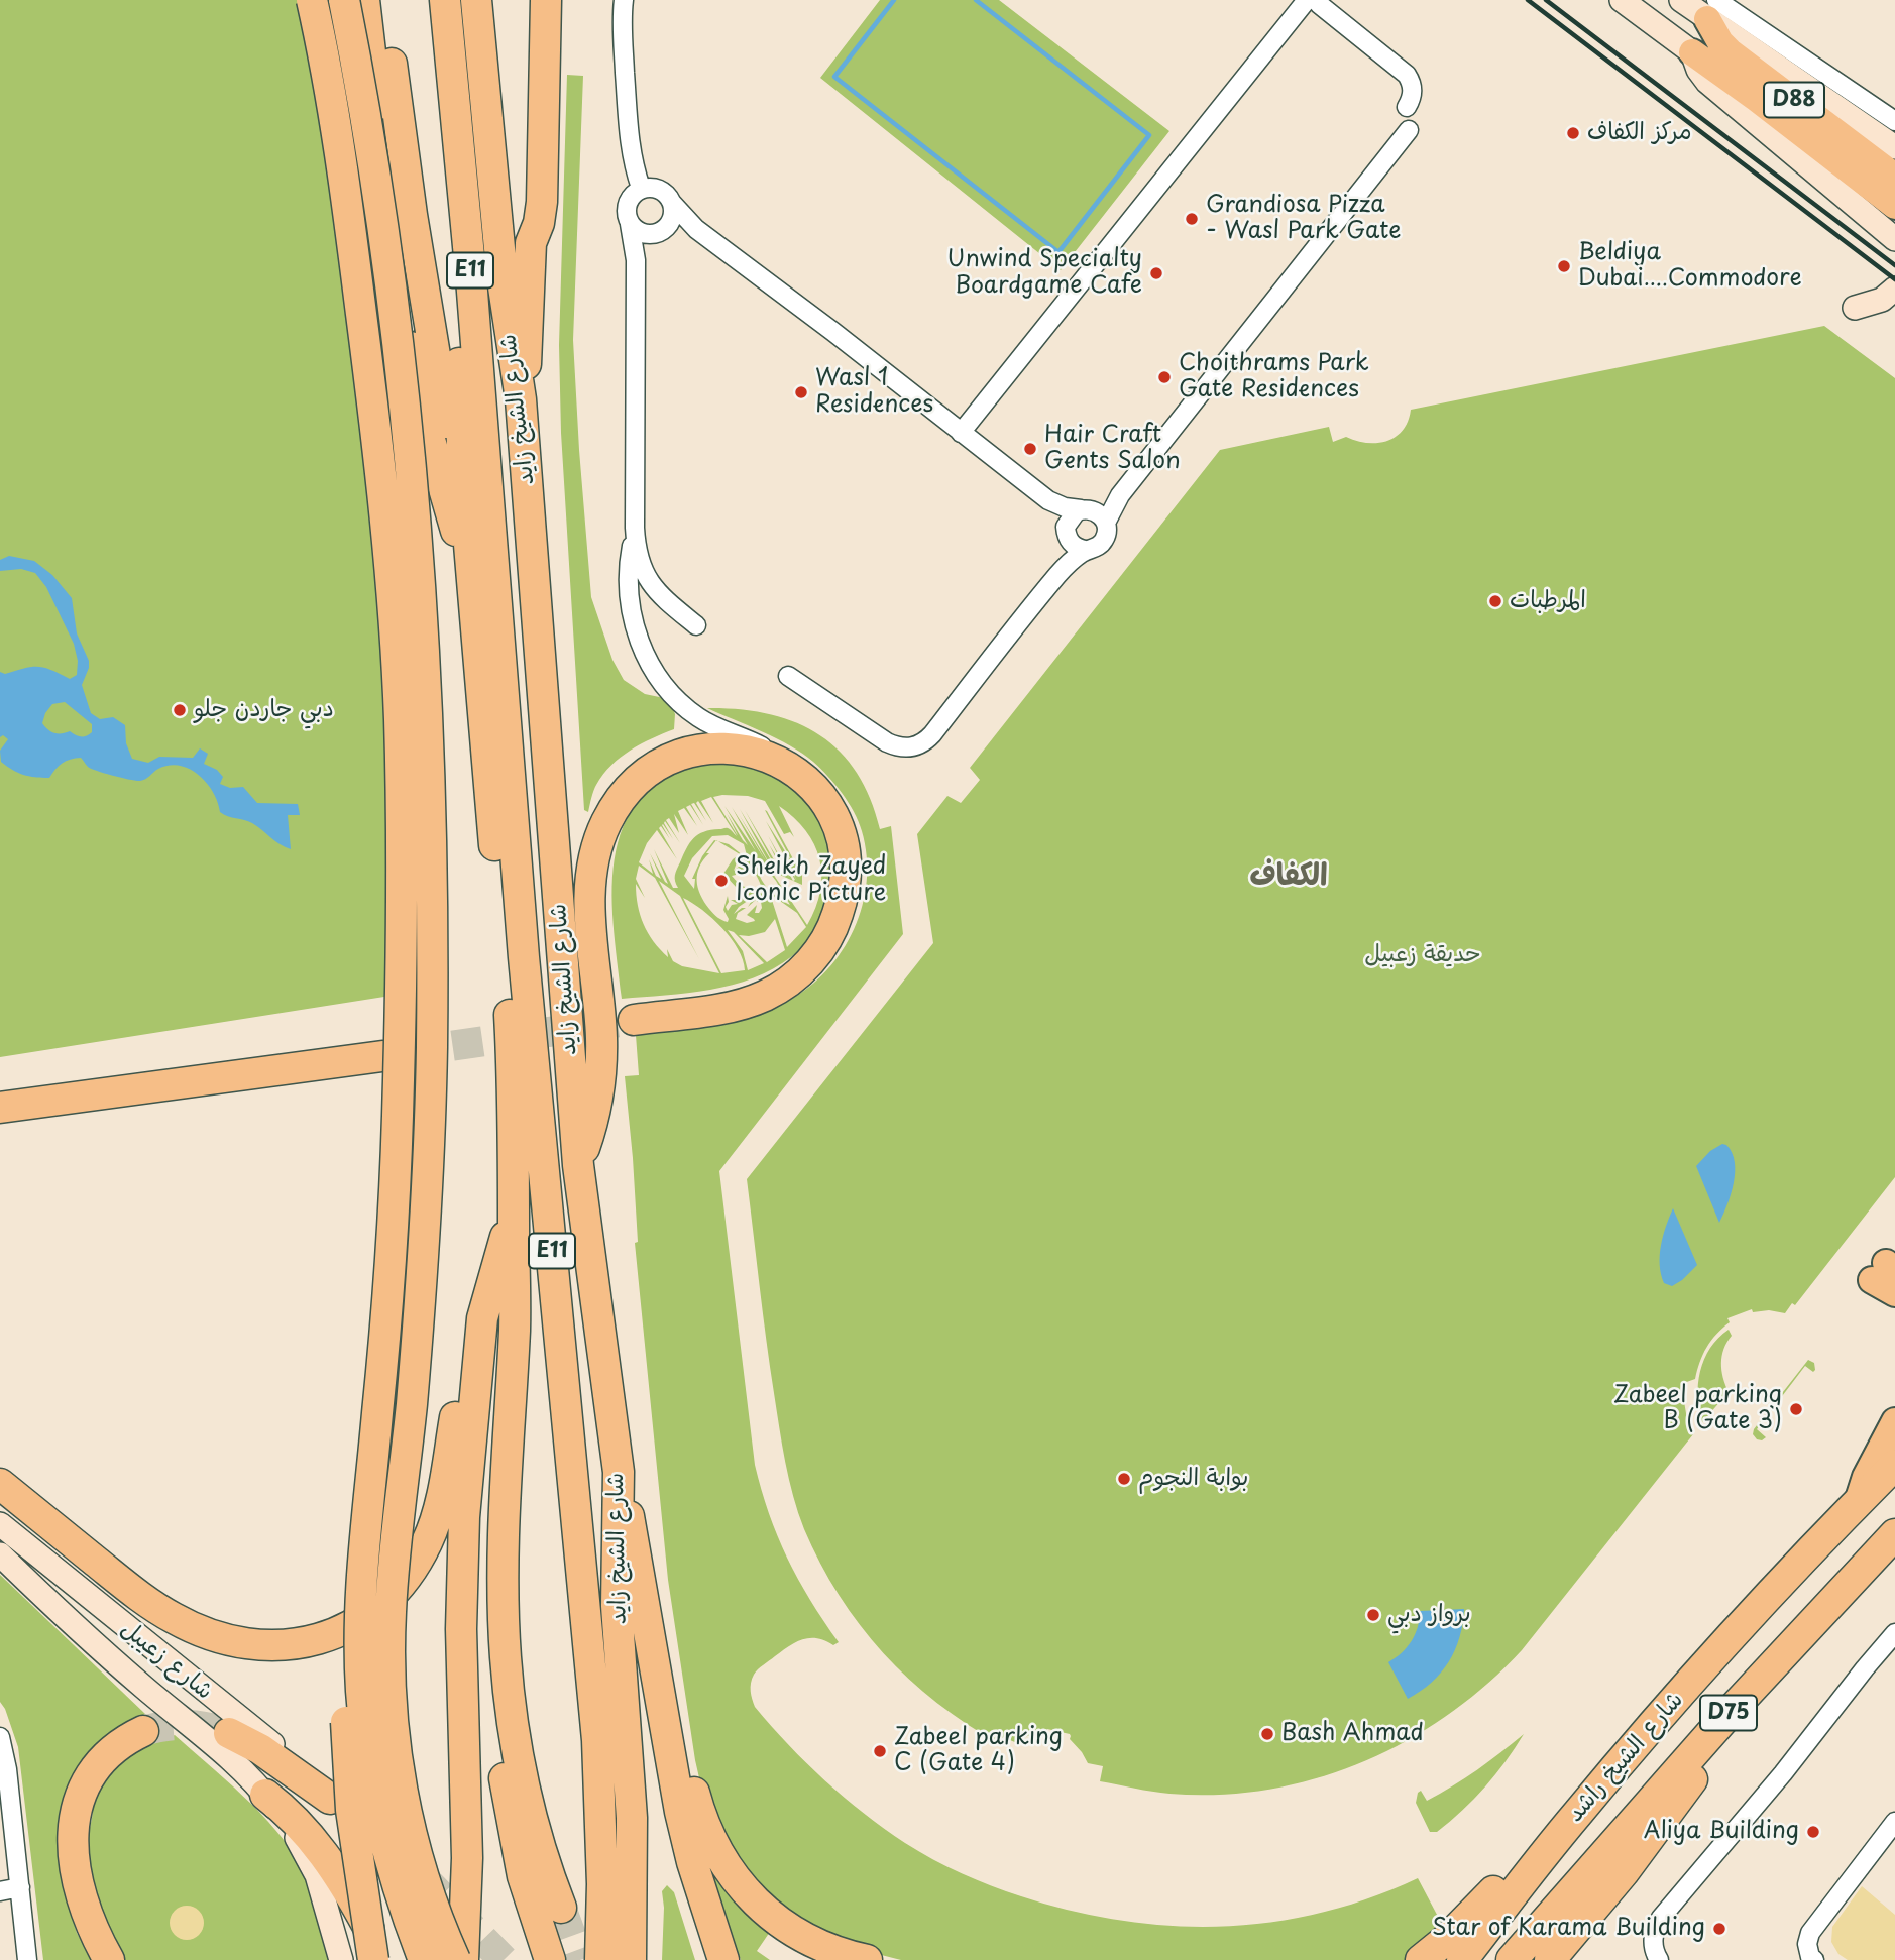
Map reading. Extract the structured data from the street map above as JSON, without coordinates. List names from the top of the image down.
{
  "streets": {
    "highway": [
      "E11",
      "شارع الشيخ زايد",
      "D75",
      "شارع الشيخ راشد"
    ],
    "main road": ["D88", "شارع زعيبل"]
  },
  "districts": ["الكفاف"],
  "parks": ["حديقة زعبيل"],
  "places": [
    "مركز الكفاف",
    "Grandiosa Pizza - Wasl Park Gate",
    "Beldiya Dubai....Commodore",
    "Unwind Specialty Boardgame Cafe",
    "Choithrams Park Gate Residences",
    "Wasl 1 Residences",
    "Hair Craft Gents Salon",
    "المرطبات",
    "دبي جاردن جلو",
    "Sheikh Zayed Iconic Picture",
    "Zabeel parking B (Gate 3)",
    "بوابة النجوم",
    "برواز دبي",
    "Bash Ahmad",
    "Zabeel parking C (Gate 4)",
    "Aliya Building",
    "Star of Karama Building"
  ]
}
